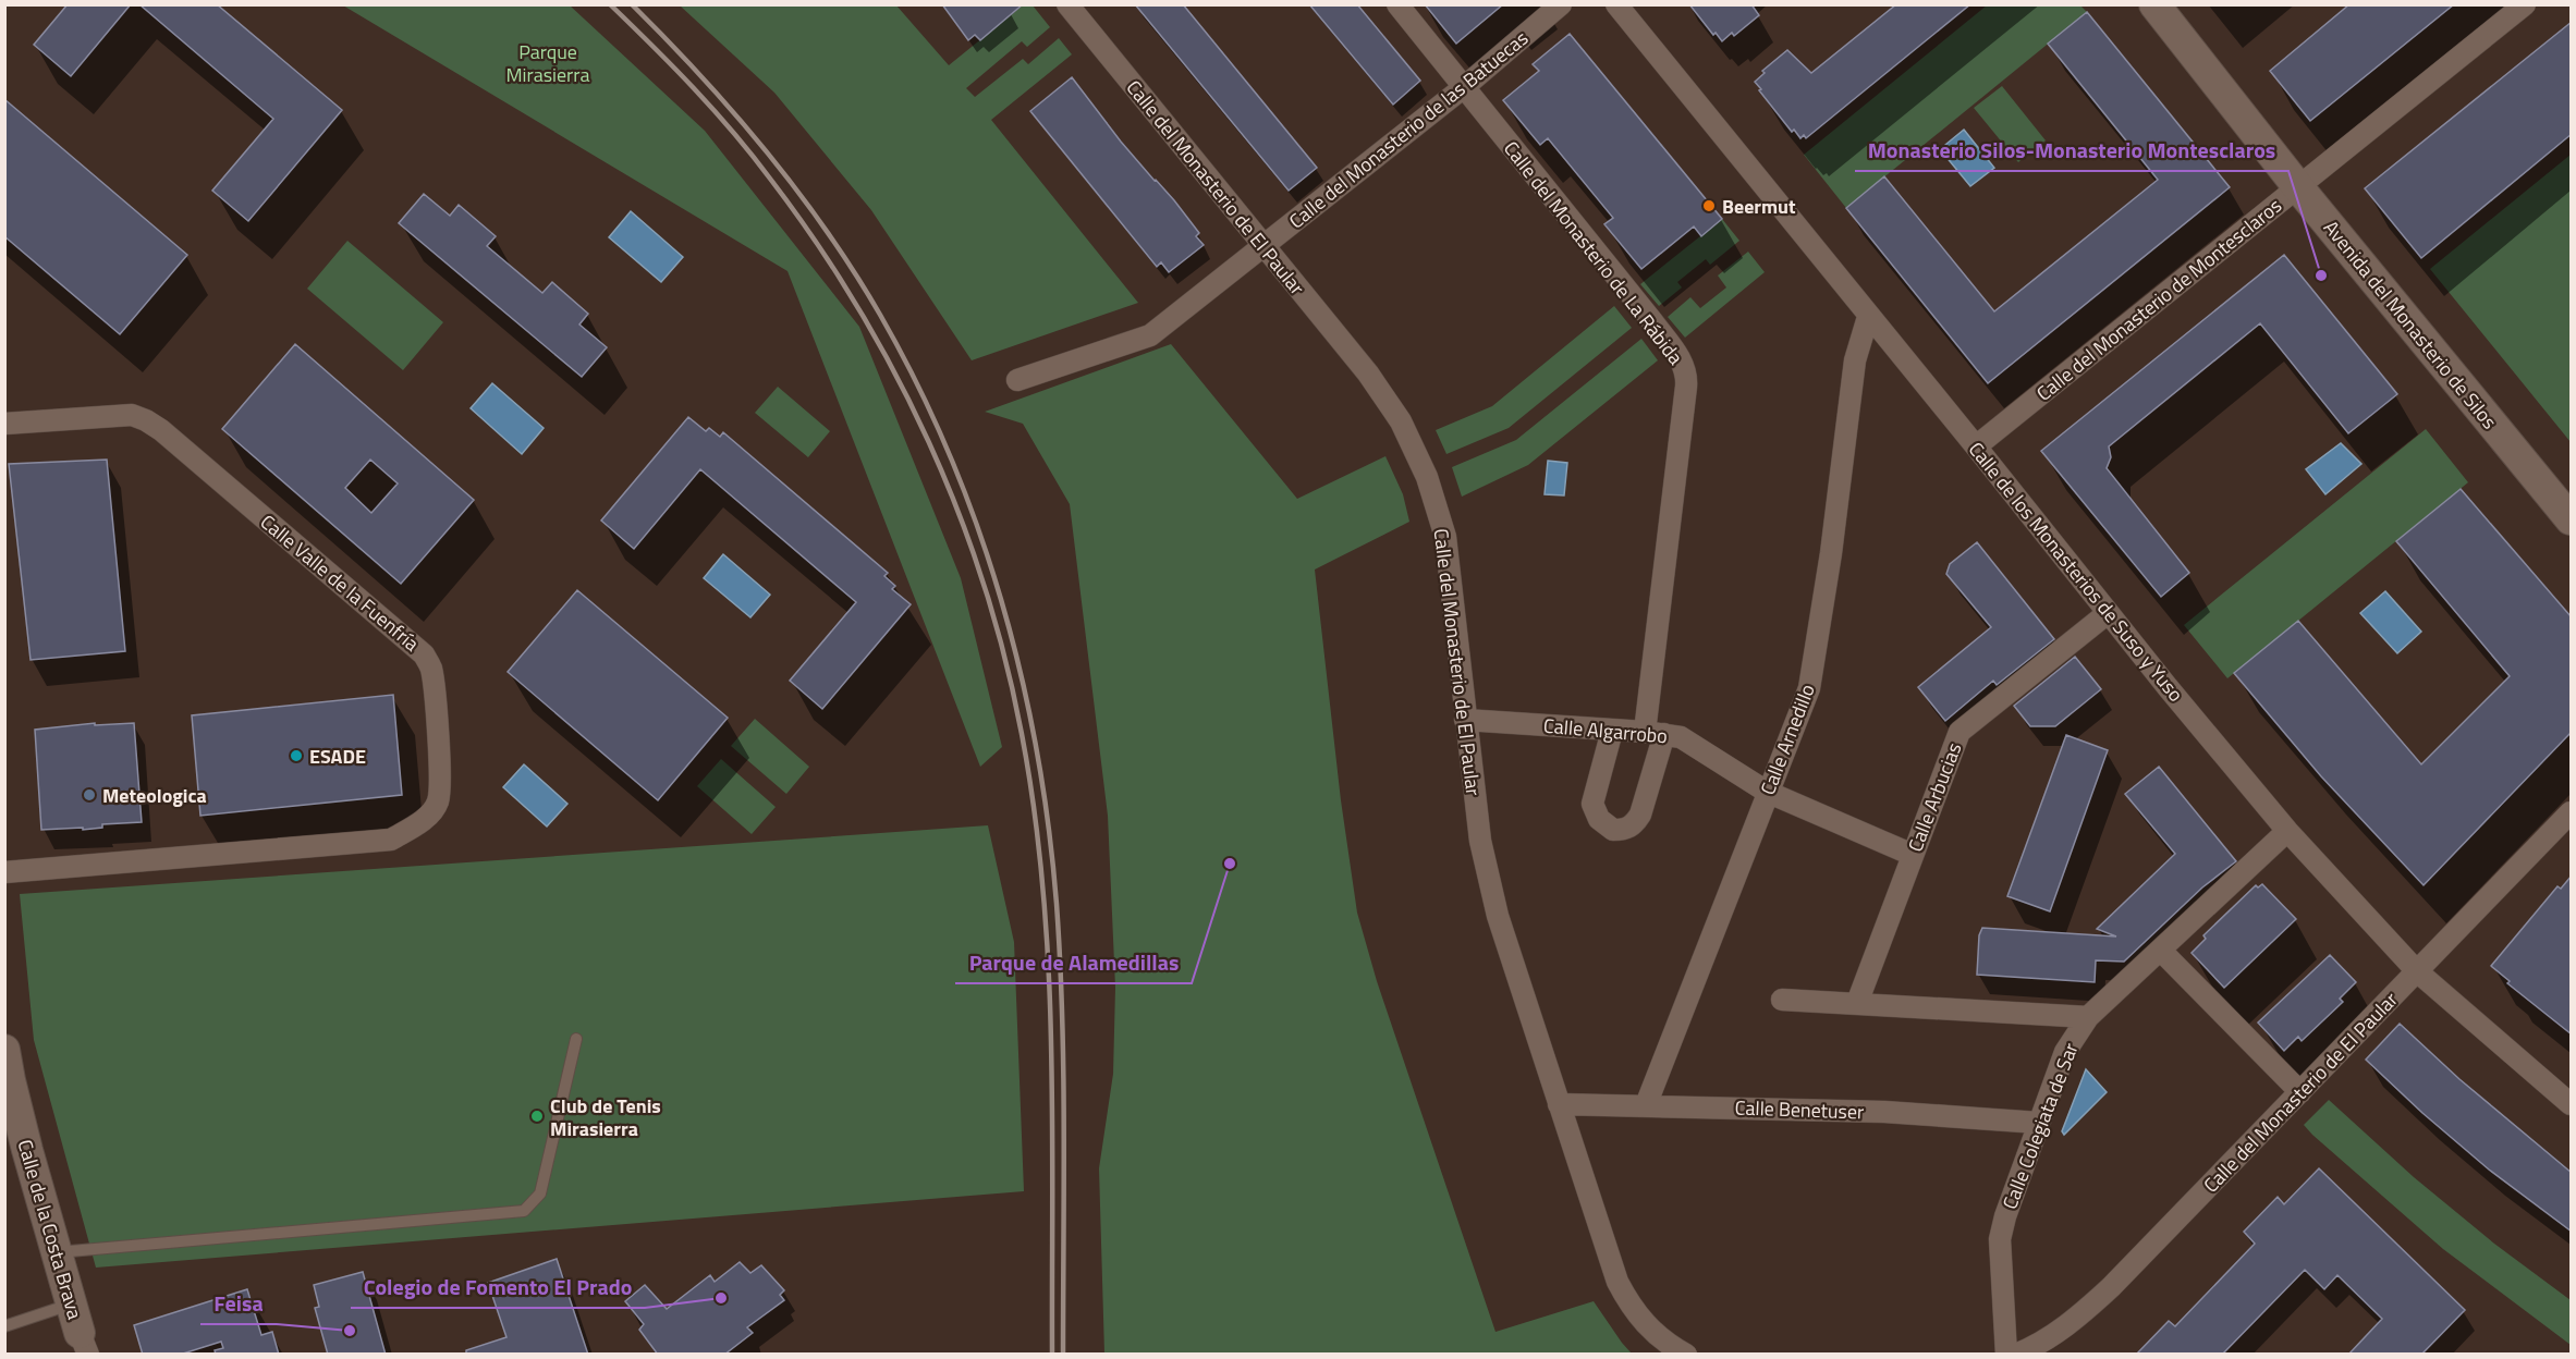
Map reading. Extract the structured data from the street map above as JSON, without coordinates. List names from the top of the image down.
{
  "streets": {
    "street": [
      "Calle del Monasterio de las Batuecas",
      "Calle del Monasterio de El Paular",
      "Calle del Monasterio de La Rábida",
      "Calle del Monasterio de Montesclaros",
      "Avenida del Monasterio de Silos",
      "Calle de los Monasterios de Suso y Yuso",
      "Calle Valle de la Fuenfría",
      "Calle Algarrobo",
      "Calle Arnedillo",
      "Calle Arbucias",
      "Calle Benetuser",
      "Calle Colegiata de Sar",
      "Calle de la Costa Brava"
    ]
  },
  "crossings": [
    ["Calle del Monasterio de las Batuecas", "Calle del Monasterio de El Paular"],
    ["Calle del Monasterio de las Batuecas", "Calle del Monasterio de La Rábida"],
    ["Calle del Monasterio de El Paular", "Calle de los Monasterios de Suso y Yuso"],
    ["Calle del Monasterio de El Paular", "Calle Algarrobo"],
    ["Calle del Monasterio de El Paular", "Calle Benetuser"],
    ["Calle del Monasterio de La Rábida", "Calle Algarrobo"],
    ["Calle del Monasterio de Montesclaros", "Avenida del Monasterio de Silos"],
    ["Calle del Monasterio de Montesclaros", "Calle de los Monasterios de Suso y Yuso"],
    ["Calle de los Monasterios de Suso y Yuso", "Calle Arnedillo"],
    ["Calle de los Monasterios de Suso y Yuso", "Calle Arbucias"],
    ["Calle de los Monasterios de Suso y Yuso", "Calle Colegiata de Sar"],
    ["Calle Algarrobo", "Calle Arnedillo"],
    ["Calle Algarrobo", "Calle Arbucias"],
    ["Calle Arnedillo", "Calle Benetuser"],
    ["Calle Benetuser", "Calle Colegiata de Sar"]
  ],
  "parks": ["Parque Mirasierra"],
  "places": [
    "Beermut",
    "Monasterio Silos-Monasterio Montesclaros",
    "ESADE",
    "Meteologica",
    "Parque de Alamedillas",
    "Club de Tenis Mirasierra",
    "Colegio de Fomento El Prado",
    "Feisa"
  ]
}
